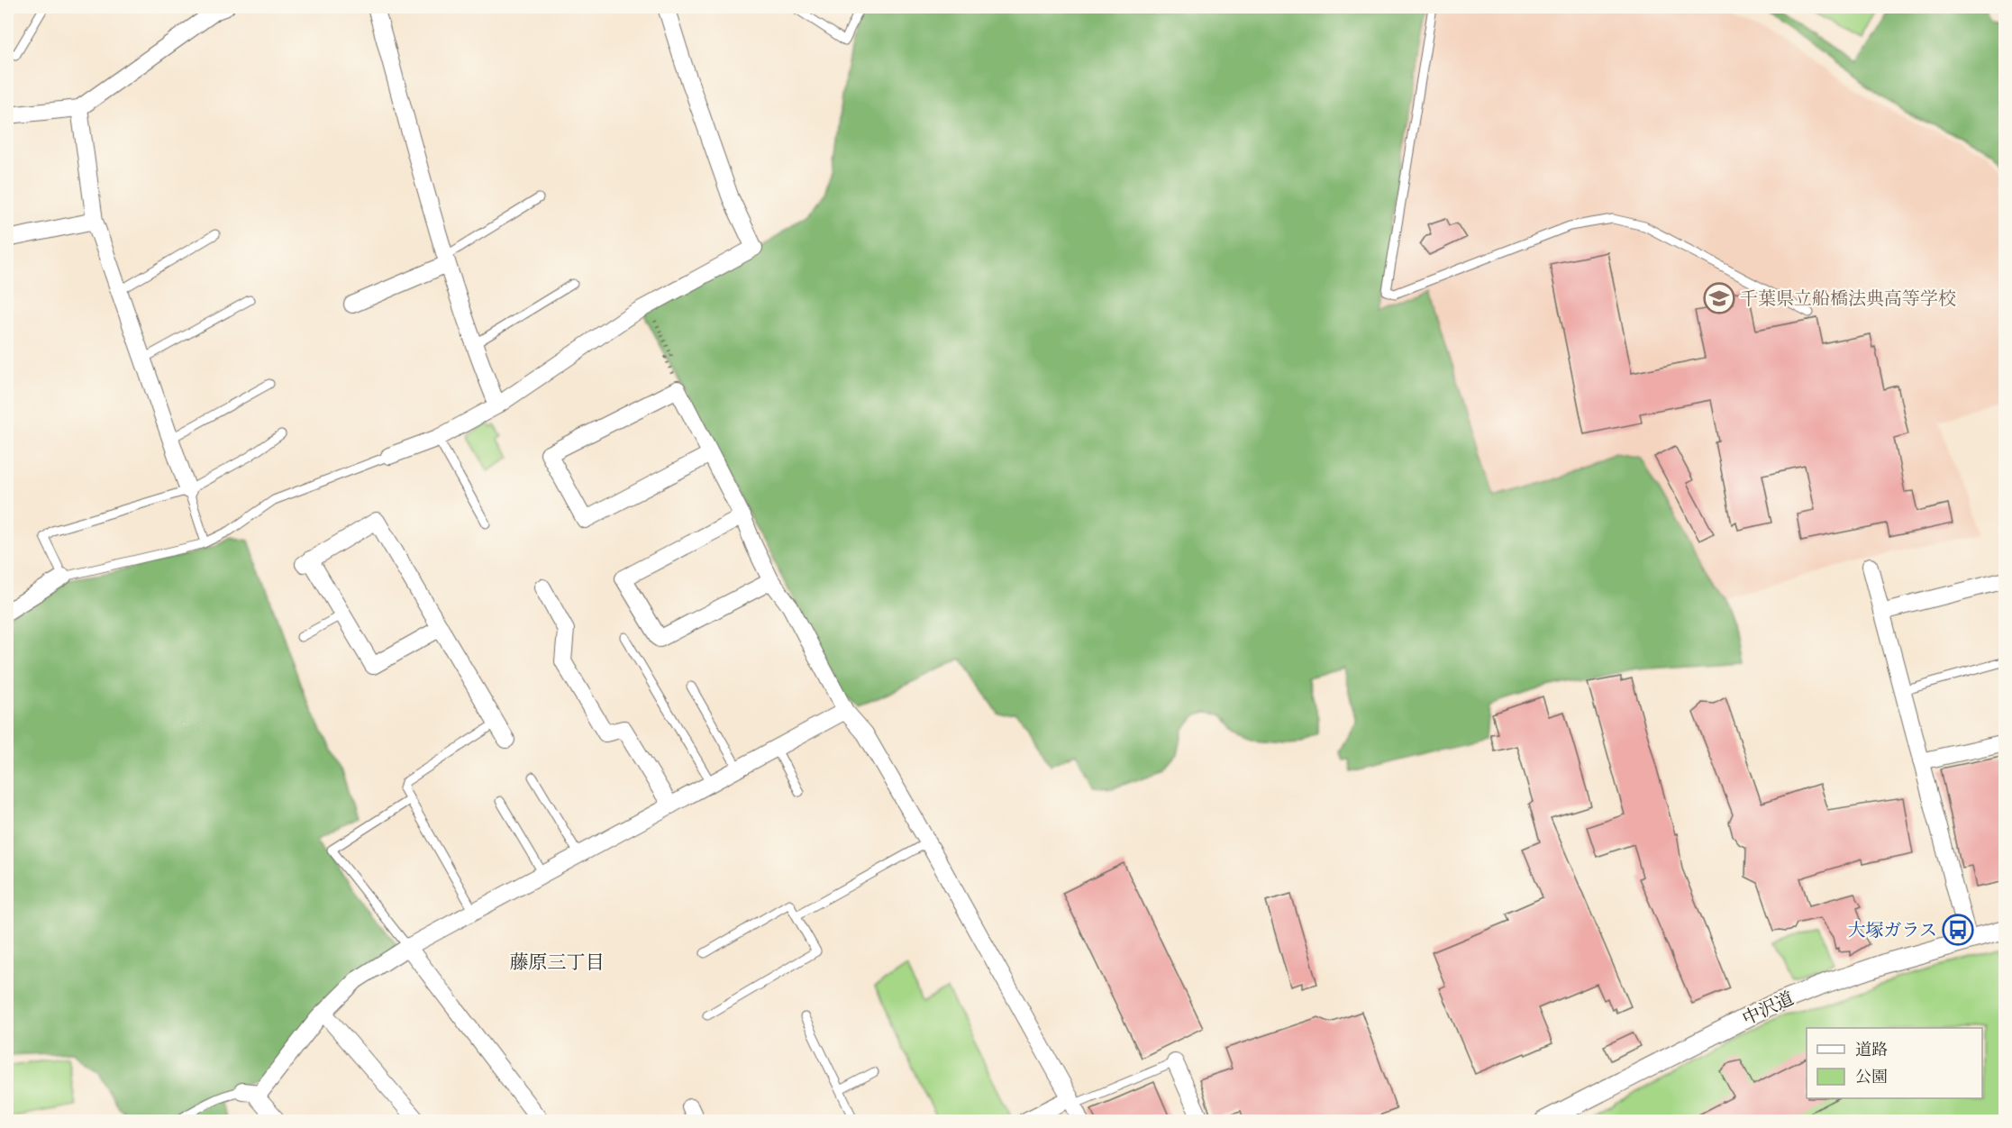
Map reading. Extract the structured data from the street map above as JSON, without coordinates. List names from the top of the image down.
{
  "streets": {
    "street": ["中沢道"]
  },
  "districts": ["藤原三丁目"],
  "places": {
    "school or university": ["千葉県立船橋法典高等学校"],
    "bus stop": ["大塚ガラス"]
  },
  "legend": ["道路", "公園"]
}
